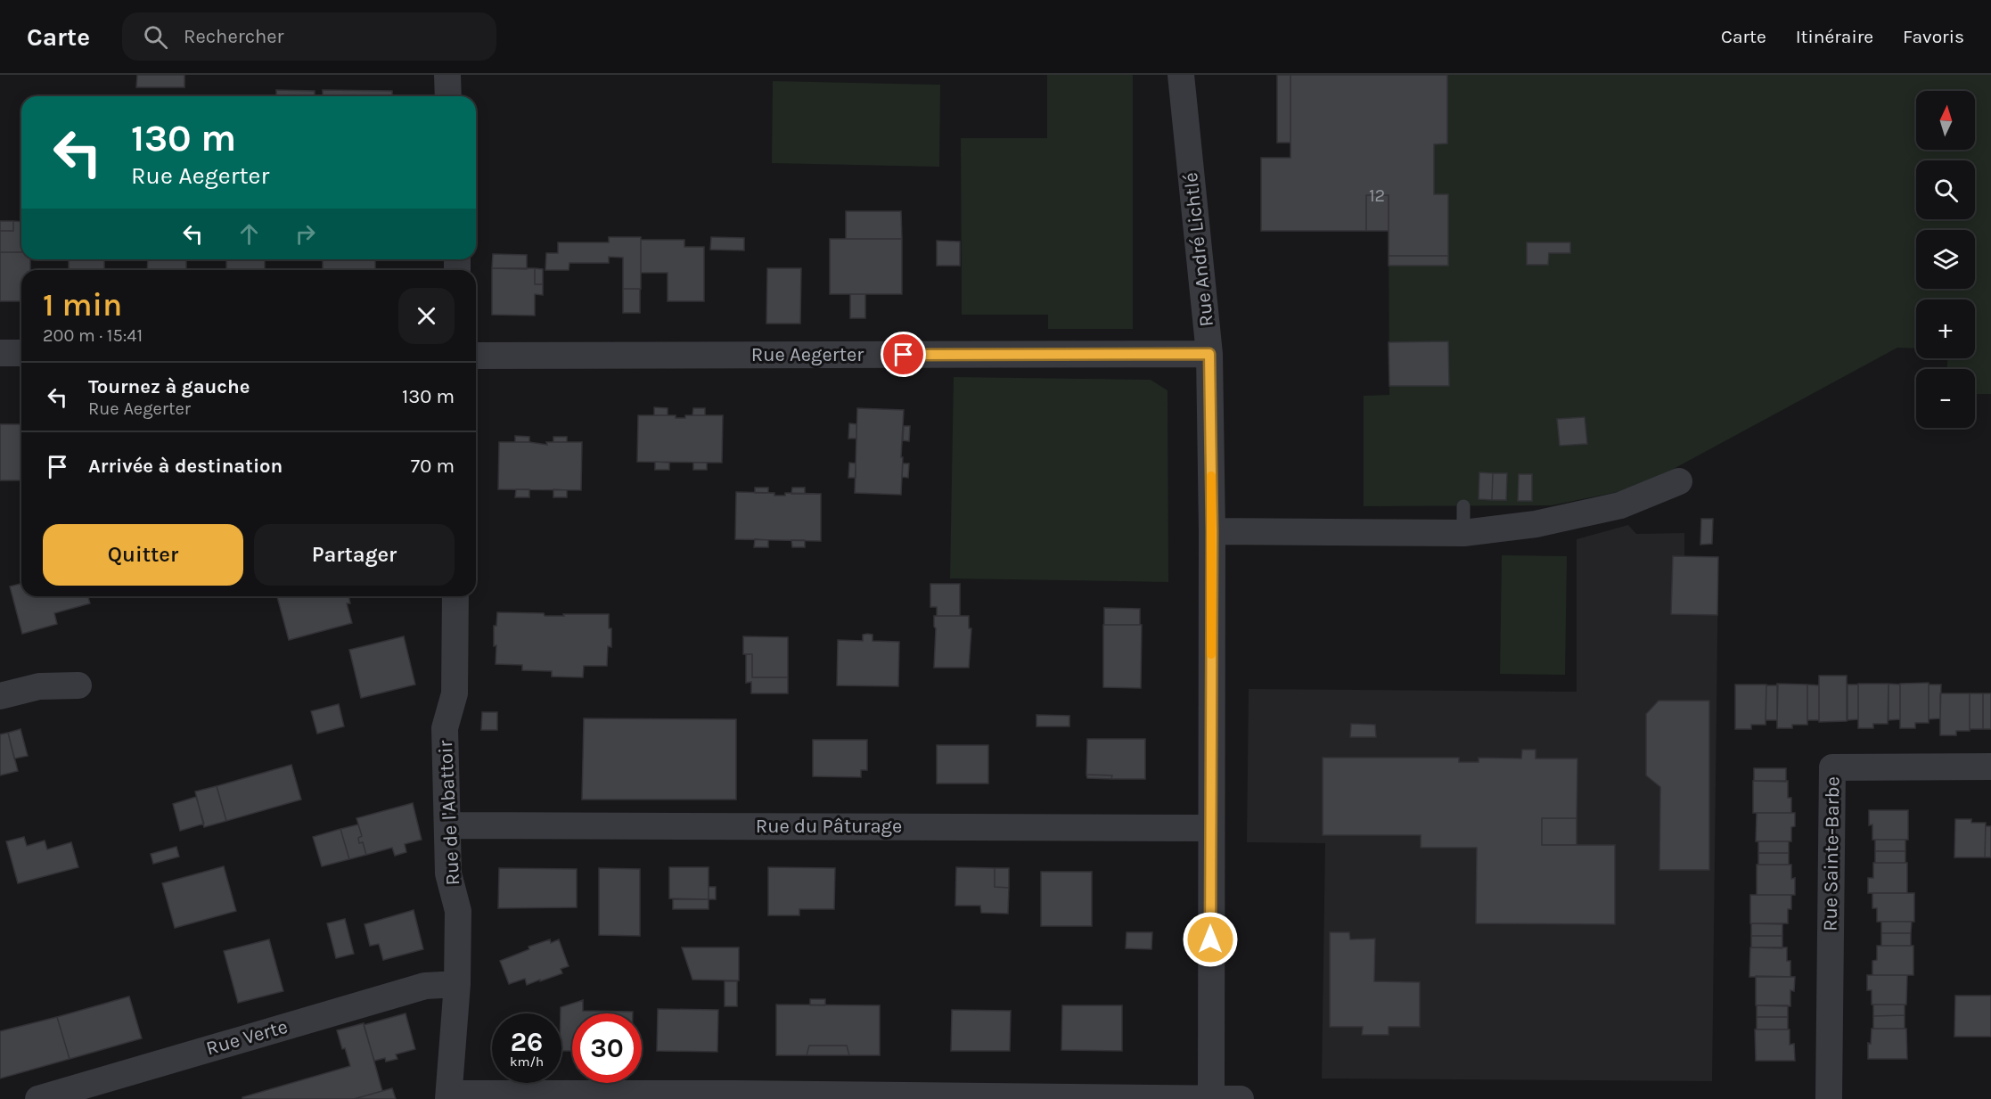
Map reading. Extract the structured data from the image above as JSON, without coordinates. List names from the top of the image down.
{
  "streets": {
    "street": [
      "Rue André Lichtlé",
      "Rue Aegerter",
      "Rue de l'Abattoir",
      "Rue du Pâturage",
      "Rue Sainte-Barbe",
      "Rue Verte"
    ]
  },
  "crossings": [
    ["Rue André Lichtlé", "Rue Aegerter"],
    ["Rue André Lichtlé", "Rue du Pâturage"],
    ["Rue de l'Abattoir", "Rue du Pâturage"],
    ["Rue de l'Abattoir", "Rue Verte"]
  ],
  "house_numbers": ["12"],
  "north": "top",
  "page": {
    "header": "Carte",
    "search": "Rechercher",
    "nav": ["Carte", "Itinéraire", "Favoris"],
    "map_buttons": ["+", "−"],
    "turn": ["130 m", "Rue Aegerter"],
    "heading": ["1 min", "200 m · 15:41"],
    "list": [
      {
        "name": "Tournez à gauche",
        "note": "Rue Aegerter",
        "value": "130 m"
      },
      {
        "name": "Arrivée à destination",
        "value": "70 m"
      }
    ],
    "buttons": ["Quitter", "Partager"],
    "speed": "26 km/h",
    "limit": "30"
  }
}
